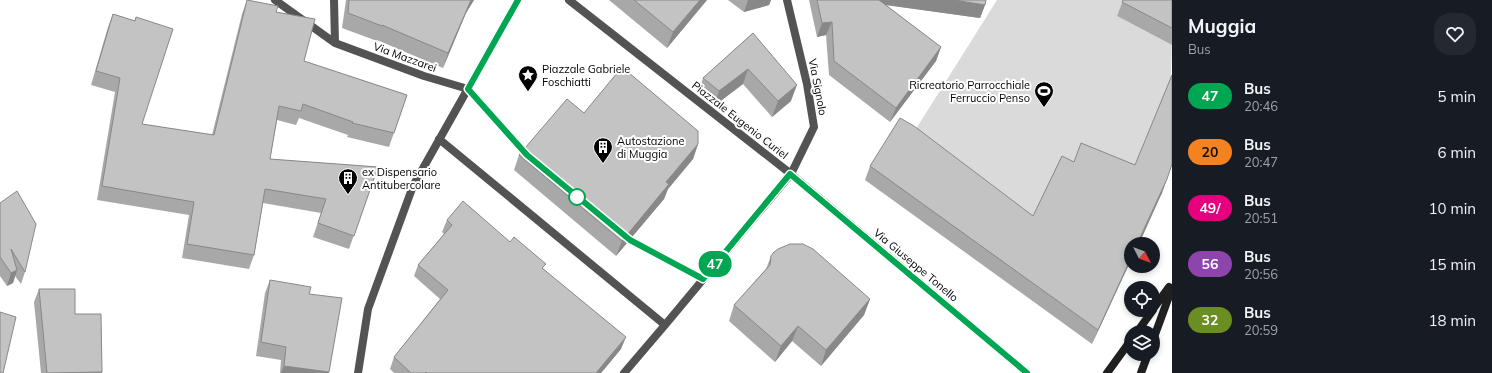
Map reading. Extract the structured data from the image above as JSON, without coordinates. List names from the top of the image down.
{
  "streets": {
    "street": [
      "Via Mazzarei",
      "Via Signolo",
      "Piazzale Eugenio Curiel",
      "Via Giuseppe Tonello"
    ]
  },
  "crossings": [
    ["Via Signolo", "Piazzale Eugenio Curiel"],
    ["Via Signolo", "Via Giuseppe Tonello"],
    ["Piazzale Eugenio Curiel", "Via Giuseppe Tonello"]
  ],
  "places": {
    "place": ["Piazzale Gabriele Foschiatti"],
    "sports": ["Ricreatorio Parrocchiale Ferruccio Penso"],
    "building": ["Autostazione di Muggia", "ex Dispensario Antitubercolare"]
  },
  "lines": ["bus line 47"],
  "north": "bottom right",
  "page": {
    "on_map": "47",
    "heading": ["Muggia", "Bus"],
    "list": [
      {
        "mark": "47",
        "name": "Bus",
        "note": "20:46",
        "value": "5 min"
      },
      {
        "mark": "20",
        "name": "Bus",
        "note": "20:47",
        "value": "6 min"
      },
      {
        "mark": "49/",
        "name": "Bus",
        "note": "20:51",
        "value": "10 min"
      },
      {
        "mark": "56",
        "name": "Bus",
        "note": "20:56",
        "value": "15 min"
      },
      {
        "mark": "32",
        "name": "Bus",
        "note": "20:59",
        "value": "18 min"
      }
    ]
  }
}
